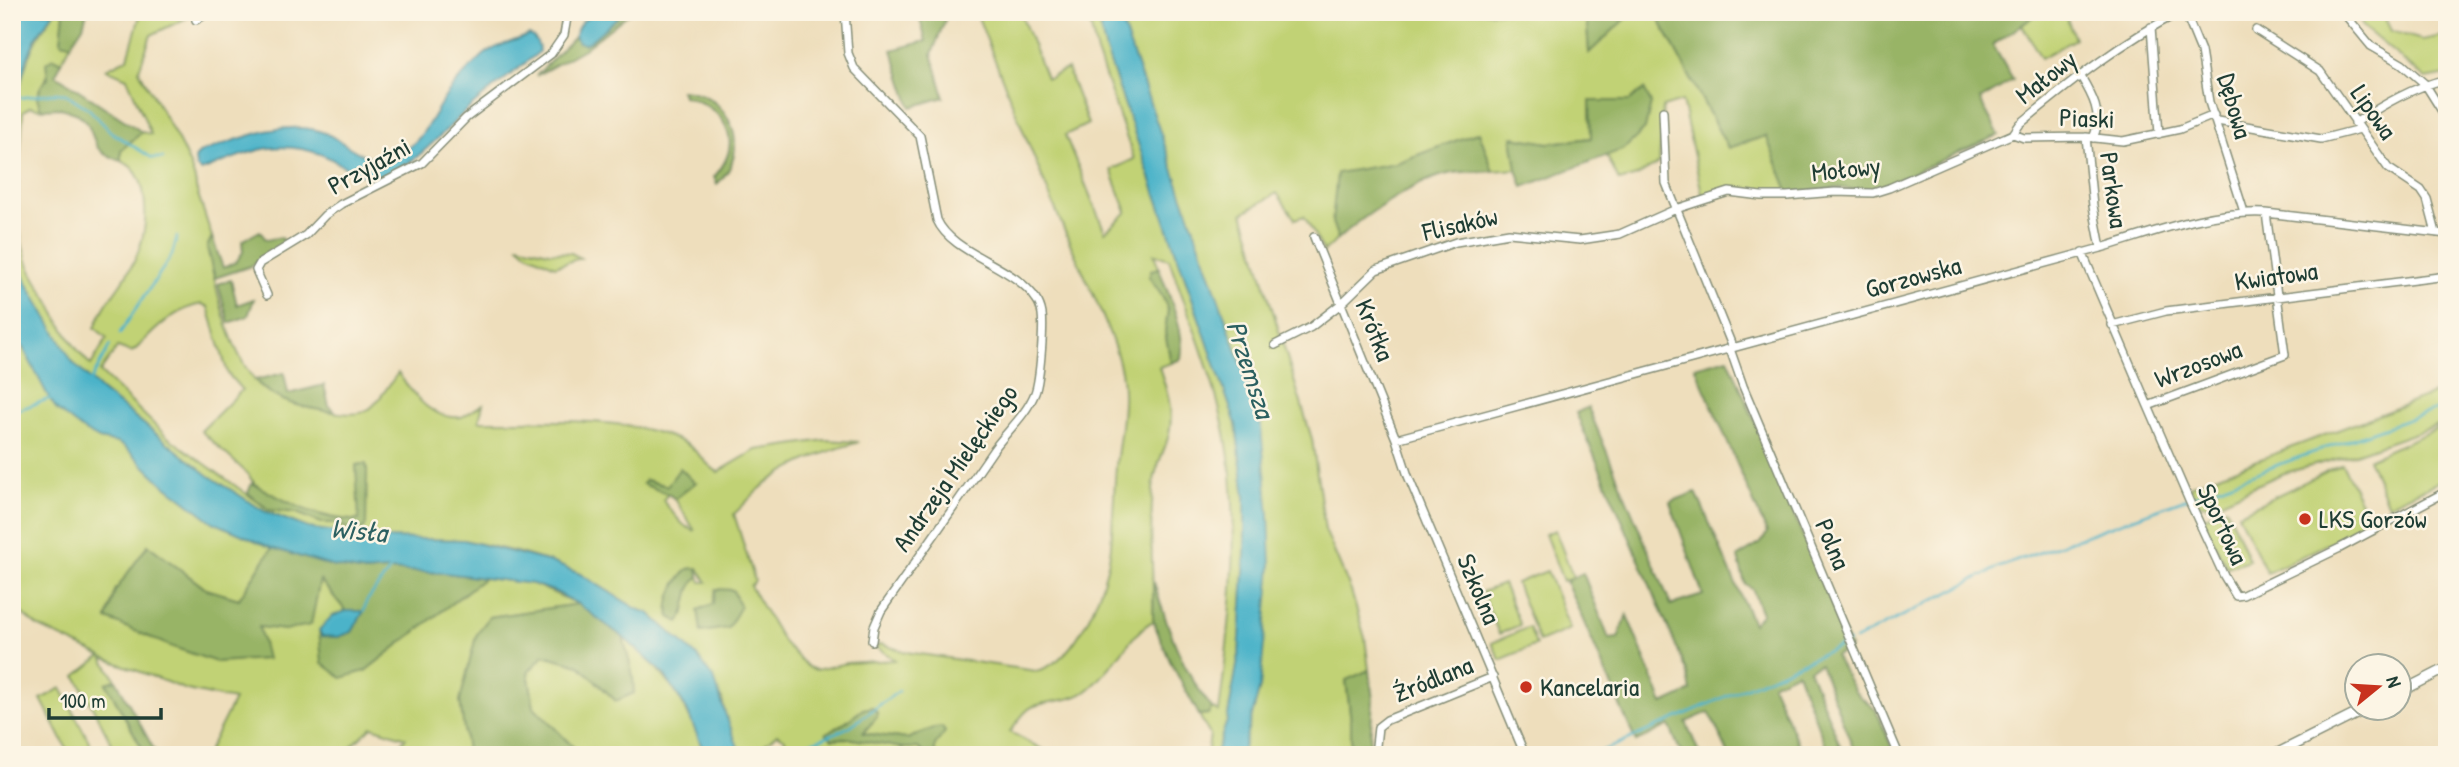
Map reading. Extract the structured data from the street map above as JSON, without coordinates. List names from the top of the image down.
{
  "streets": {
    "street": [
      "Małowy",
      "Dębowa",
      "Lipowa",
      "Piaski",
      "Przyjaźni",
      "Mołowy",
      "Parkowa",
      "Flisaków",
      "Kwiatowa",
      "Gorzowska",
      "Krótka",
      "Wrzosowa",
      "Andrzeja Mielęckiego",
      "Sportowa",
      "Polna",
      "Szkolna",
      "Źródlana"
    ]
  },
  "crossings": [
    ["Małowy", "Dębowa"],
    ["Małowy", "Piaski"],
    ["Małowy", "Mołowy"],
    ["Małowy", "Parkowa"],
    ["Dębowa", "Piaski"],
    ["Dębowa", "Gorzowska"],
    ["Lipowa", "Piaski"],
    ["Lipowa", "Gorzowska"],
    ["Piaski", "Mołowy"],
    ["Piaski", "Parkowa"],
    ["Mołowy", "Flisaków"],
    ["Mołowy", "Polna"],
    ["Parkowa", "Gorzowska"],
    ["Flisaków", "Krótka"],
    ["Flisaków", "Polna"],
    ["Kwiatowa", "Wrzosowa"],
    ["Gorzowska", "Krótka"],
    ["Gorzowska", "Wrzosowa"],
    ["Gorzowska", "Polna"],
    ["Gorzowska", "Szkolna"],
    ["Krótka", "Szkolna"],
    ["Wrzosowa", "Sportowa"],
    ["Szkolna", "Źródlana"]
  ],
  "water": ["Przemsza", "Wisła"],
  "places": ["LKS Gorzów", "Kancelaria"],
  "scale_bar": "100 m",
  "north": "right"
}
